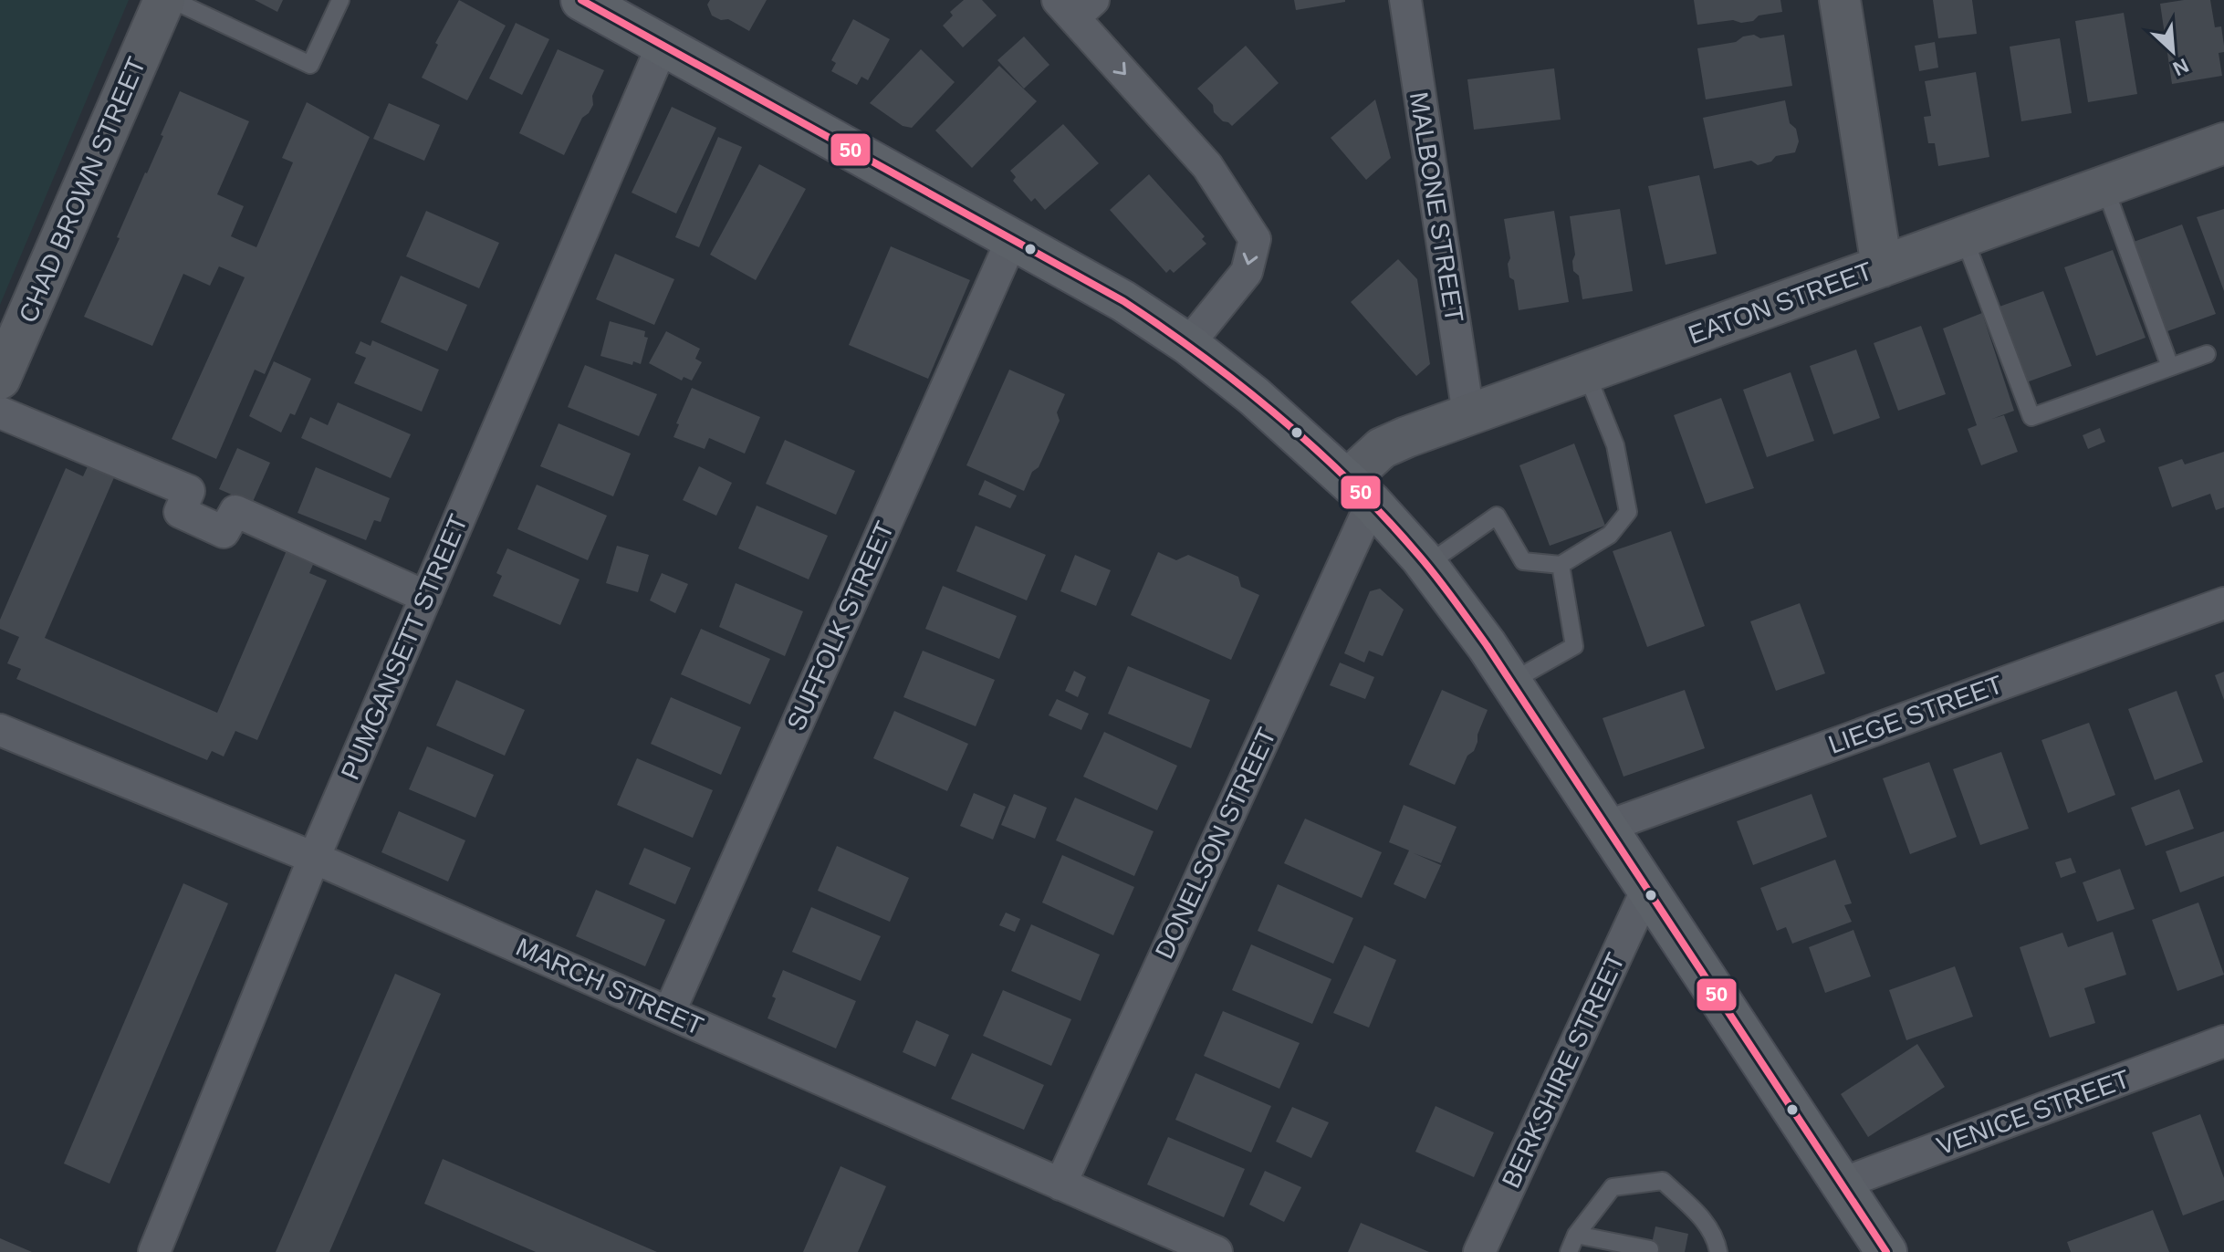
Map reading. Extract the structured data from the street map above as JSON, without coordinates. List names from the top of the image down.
{
  "streets": {
    "street": [
      "CHAD BROWN STREET",
      "MALBONE STREET",
      "EATON STREET",
      "SUFFOLK STREET",
      "PUMGANSETT STREET",
      "LIEGE STREET",
      "DONELSON STREET",
      "MARCH STREET",
      "BERKSHIRE STREET",
      "VENICE STREET"
    ]
  },
  "crossings": [
    ["MALBONE STREET", "EATON STREET"],
    ["EATON STREET", "DONELSON STREET"],
    ["SUFFOLK STREET", "MARCH STREET"],
    ["PUMGANSETT STREET", "MARCH STREET"],
    ["DONELSON STREET", "MARCH STREET"]
  ],
  "lines": ["transit line 50"],
  "north": "bottom right"
}
